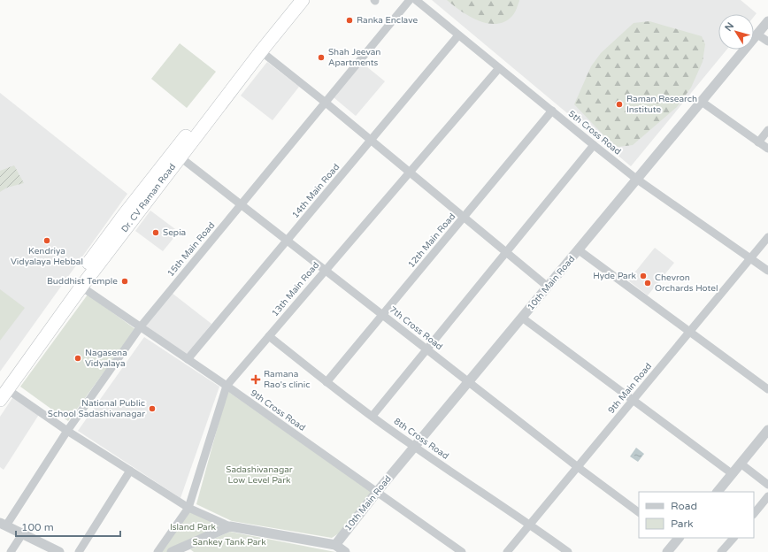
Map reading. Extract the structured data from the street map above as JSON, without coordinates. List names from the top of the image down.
{
  "streets": {
    "highway": ["Dr. CV Raman Road"],
    "street": [
      "5th Cross Road",
      "14th Main Road",
      "12th Main Road",
      "15th Main Road",
      "10th Main Road",
      "13th Main Road",
      "7th Cross Road",
      "9th Main Road",
      "9th Cross Road",
      "8th Cross Road"
    ]
  },
  "crossings": [
    ["5th Cross Road", "14th Main Road"],
    ["5th Cross Road", "12th Main Road"],
    ["5th Cross Road", "10th Main Road"],
    ["5th Cross Road", "13th Main Road"],
    ["5th Cross Road", "9th Main Road"],
    ["14th Main Road", "7th Cross Road"],
    ["14th Main Road", "9th Cross Road"],
    ["Dr. CV Raman Road", "7th Cross Road"],
    ["Dr. CV Raman Road", "9th Cross Road"],
    ["12th Main Road", "7th Cross Road"],
    ["12th Main Road", "8th Cross Road"],
    ["15th Main Road", "7th Cross Road"],
    ["15th Main Road", "9th Cross Road"],
    ["10th Main Road", "7th Cross Road"],
    ["10th Main Road", "9th Cross Road"],
    ["10th Main Road", "8th Cross Road"],
    ["13th Main Road", "7th Cross Road"],
    ["13th Main Road", "9th Cross Road"],
    ["13th Main Road", "8th Cross Road"],
    ["7th Cross Road", "9th Main Road"],
    ["9th Main Road", "8th Cross Road"]
  ],
  "parks": ["Sadashivanagar Low Level Park", "Island Park", "Sankey Tank Park"],
  "places": {
    "other": [
      "Ranka Enclave",
      "Shah Jeevan Apartments",
      "Raman Research Institute",
      "Sepia",
      "Kendriya Vidyalaya Hebbal",
      "Hyde Park",
      "Buddhist Temple",
      "Chevron Orchards Hotel",
      "Nagasena Vidyalaya",
      "National Public School Sadashivanagar"
    ],
    "health": ["Ramana Rao's clinic"]
  },
  "legend": ["Road", "Park"],
  "scale_bar": "100 m",
  "north": "top left"
}
